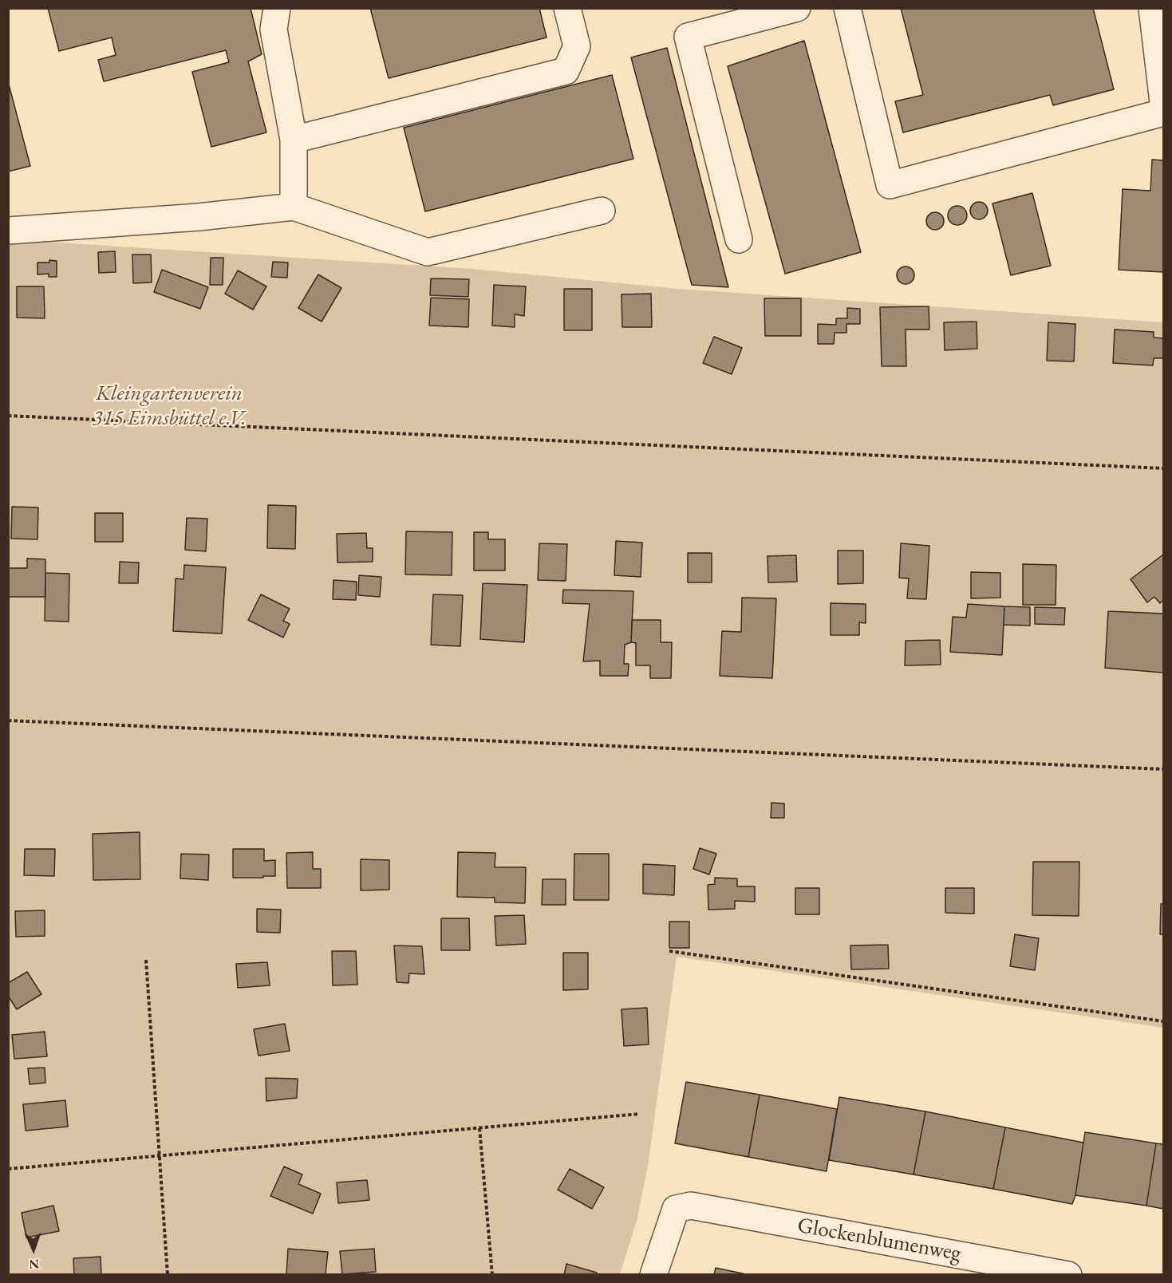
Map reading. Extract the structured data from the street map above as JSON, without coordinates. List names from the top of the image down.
{
  "streets": {
    "street": ["Glockenblumenweg"]
  },
  "parks": ["Kleingartenverein 315 Eimsbüttel e.V."],
  "north": "bottom"
}
